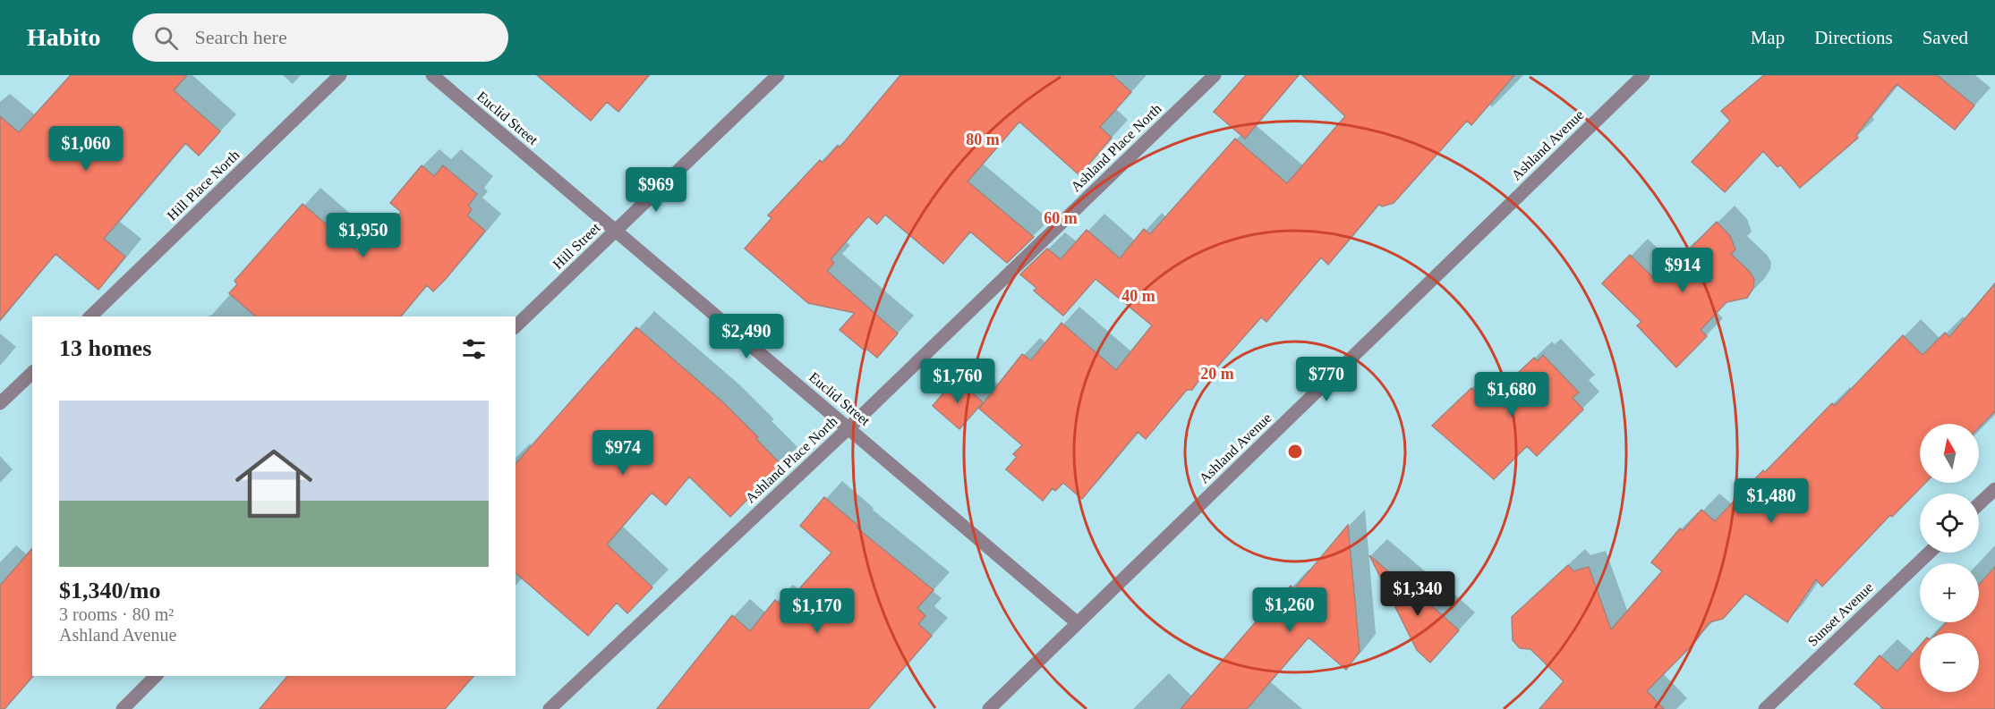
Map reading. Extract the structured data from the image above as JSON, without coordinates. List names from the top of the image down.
{
  "streets": {
    "street": [
      "Euclid Street",
      "Ashland Avenue",
      "Ashland Place North",
      "Hill Place North",
      "Hill Street",
      "Sunset Avenue"
    ]
  },
  "crossings": [
    ["Euclid Street", "Ashland Avenue"],
    ["Euclid Street", "Ashland Place North"],
    ["Euclid Street", "Hill Street"]
  ],
  "north": "top",
  "page": {
    "header": "Habito",
    "search": "Search here",
    "nav": ["Map", "Directions", "Saved"],
    "price": [
      "$1,060",
      "$969",
      "$1,950",
      "$914",
      "$2,490",
      "$770",
      "$1,760",
      "$1,680",
      "$974",
      "$1,480",
      "$1,340",
      "$1,260",
      "$1,170"
    ],
    "heading": "13 homes",
    "list": [
      {
        "name": "$1,340/mo",
        "note": "3 rooms · 80 m² · Ashland Avenue"
      }
    ],
    "map_buttons": ["+", "−"]
  },
  "rings": [
    "80 m",
    "60 m",
    "40 m",
    "20 m"
  ]
}
